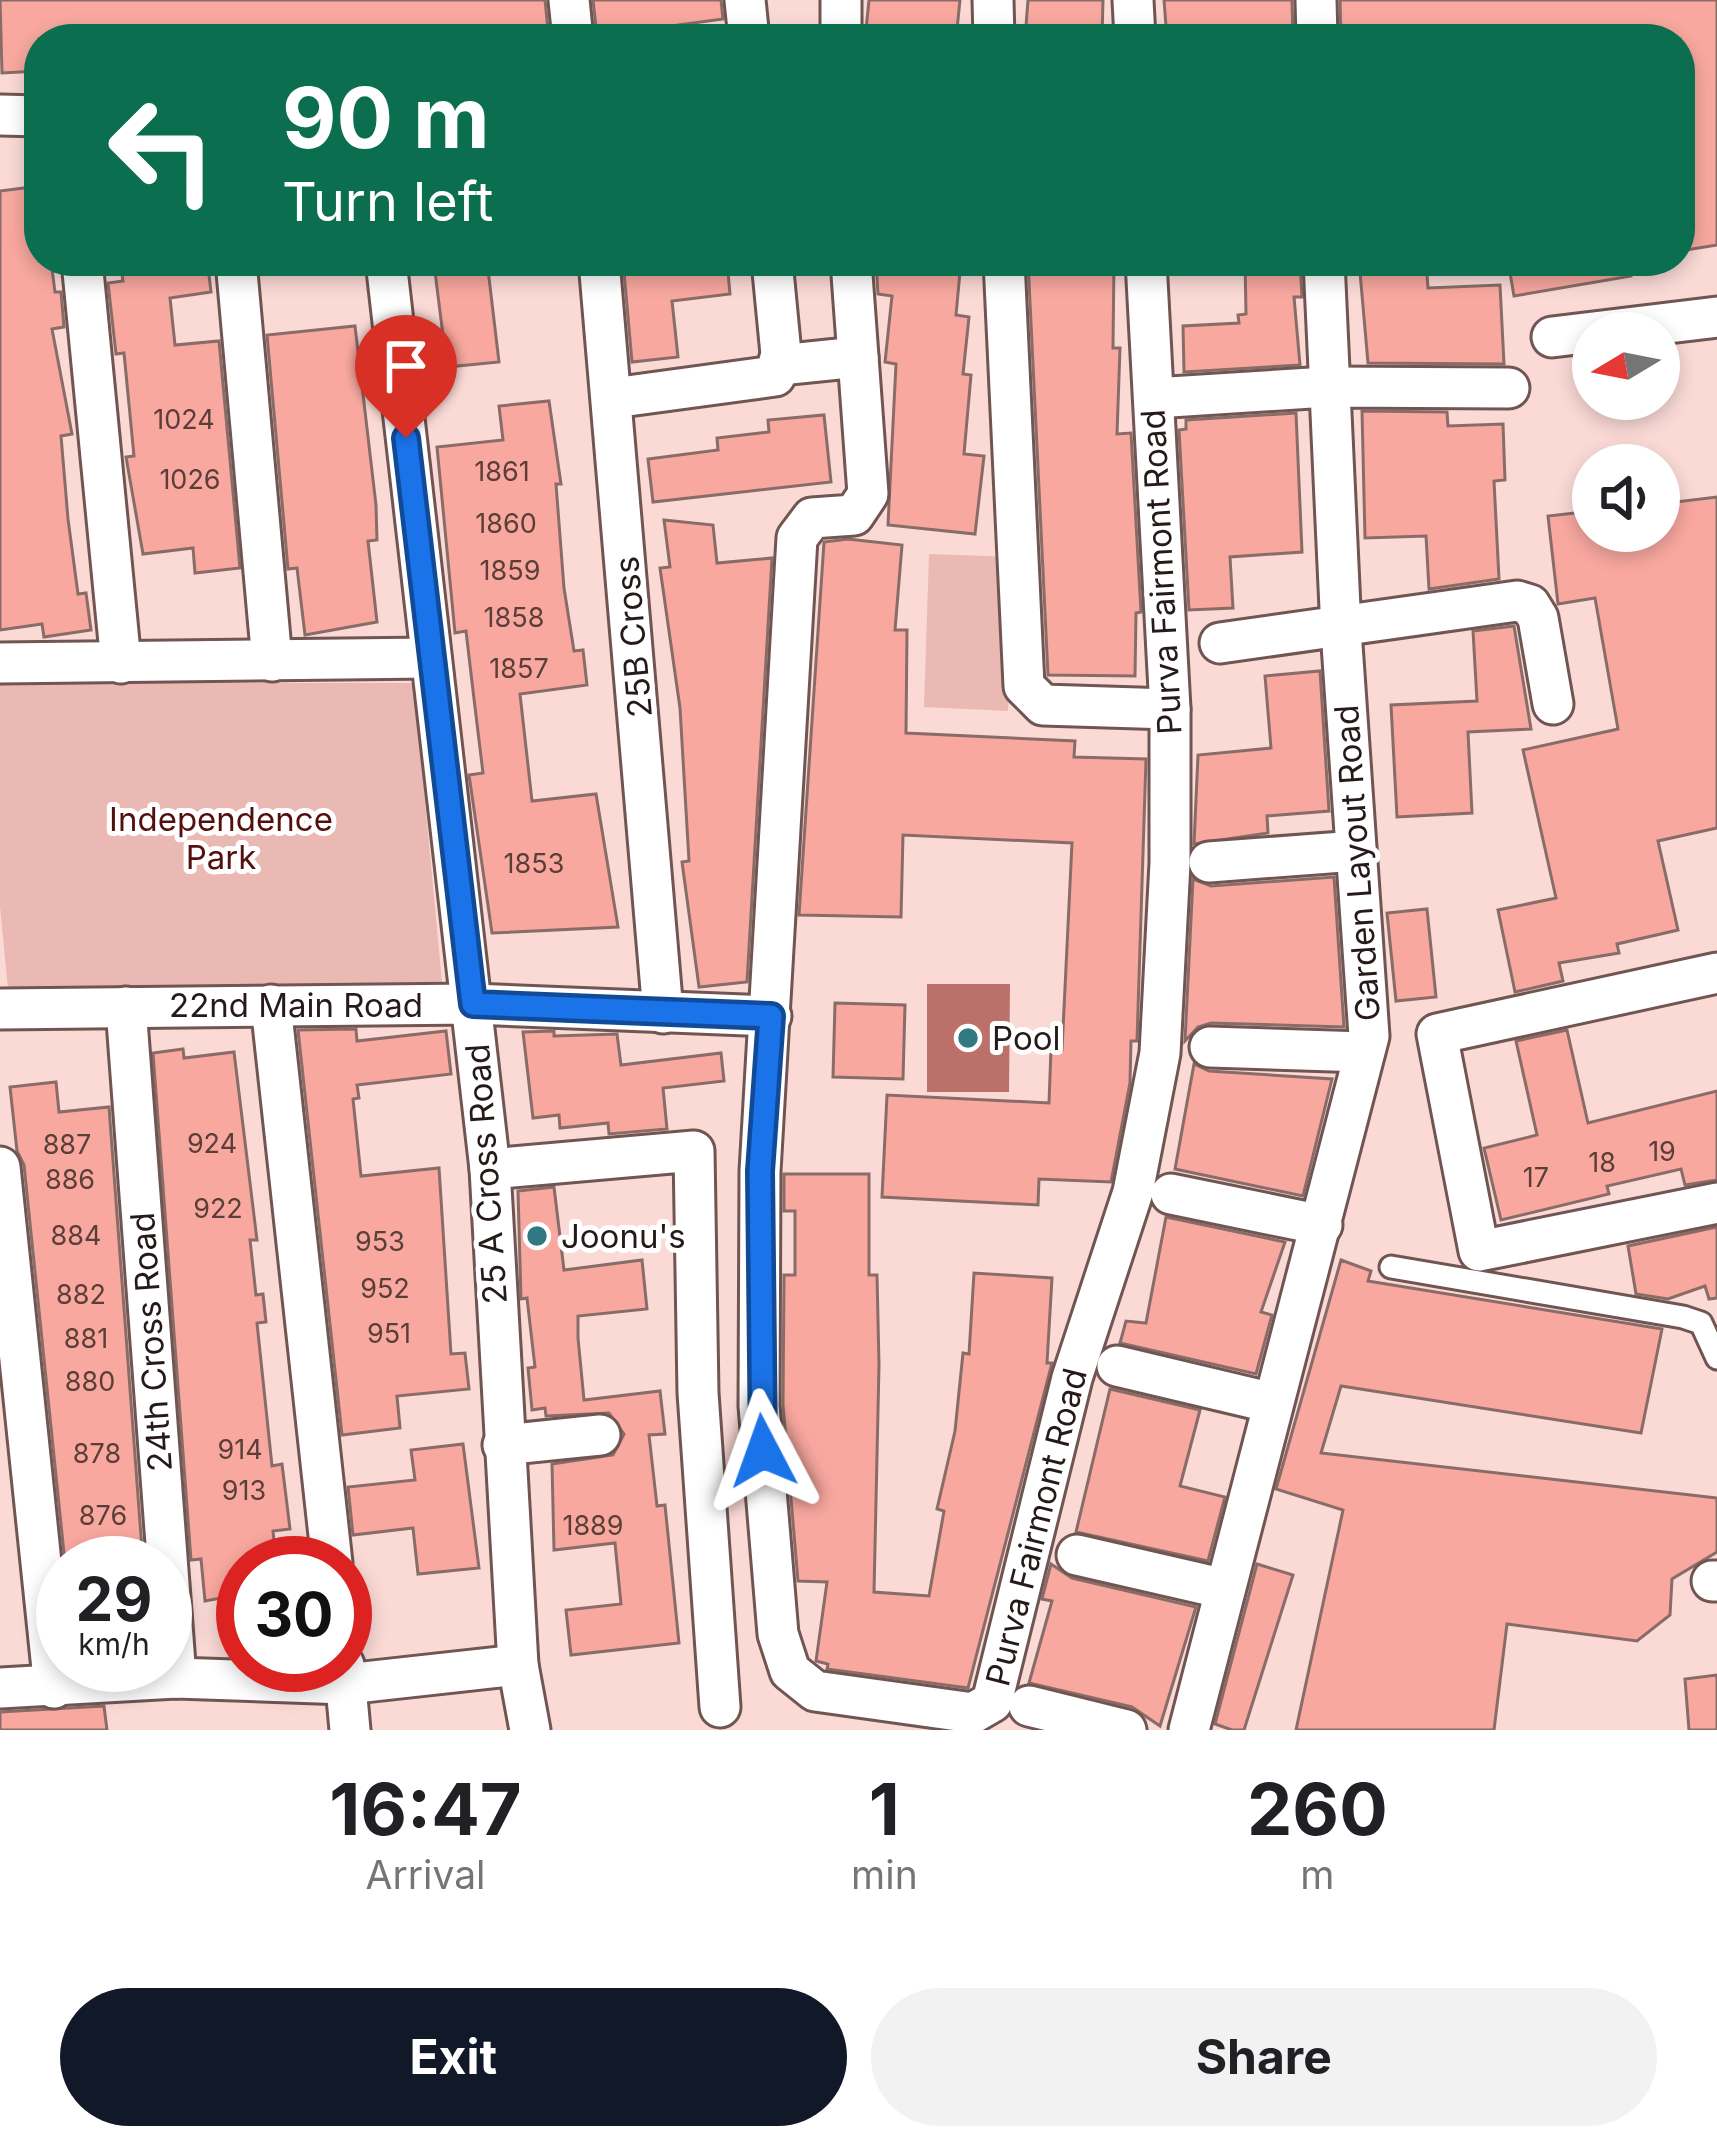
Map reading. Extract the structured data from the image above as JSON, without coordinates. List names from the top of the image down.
{
  "streets": {
    "street": [
      "Purva Fairmont Road",
      "25B Cross",
      "Garden Layout Road",
      "22nd Main Road",
      "25 A Cross Road",
      "24th Cross Road"
    ]
  },
  "crossings": [
    ["Purva Fairmont Road", "22nd Main Road"],
    ["25B Cross", "22nd Main Road"],
    ["22nd Main Road", "25 A Cross Road"],
    ["22nd Main Road", "24th Cross Road"]
  ],
  "parks": ["Independence Park"],
  "places": ["Pool", "Joonu's"],
  "house_numbers": [
    "1024",
    "1861",
    "1026",
    "1860",
    "1859",
    "1858",
    "1857",
    "1853",
    "924",
    "887",
    "19",
    "18",
    "17",
    "886",
    "922",
    "884",
    "953",
    "952",
    "882",
    "951",
    "881",
    "880",
    "914",
    "878",
    "913",
    "876",
    "1889"
  ],
  "north": "left",
  "page": {
    "turn": ["90 m", "Turn left"],
    "speed": "29 km/h",
    "limit": "30",
    "eta": [
      "16:47",
      "Arrival",
      "1",
      "min",
      "260",
      "m"
    ],
    "buttons": ["Exit", "Share"]
  }
}
